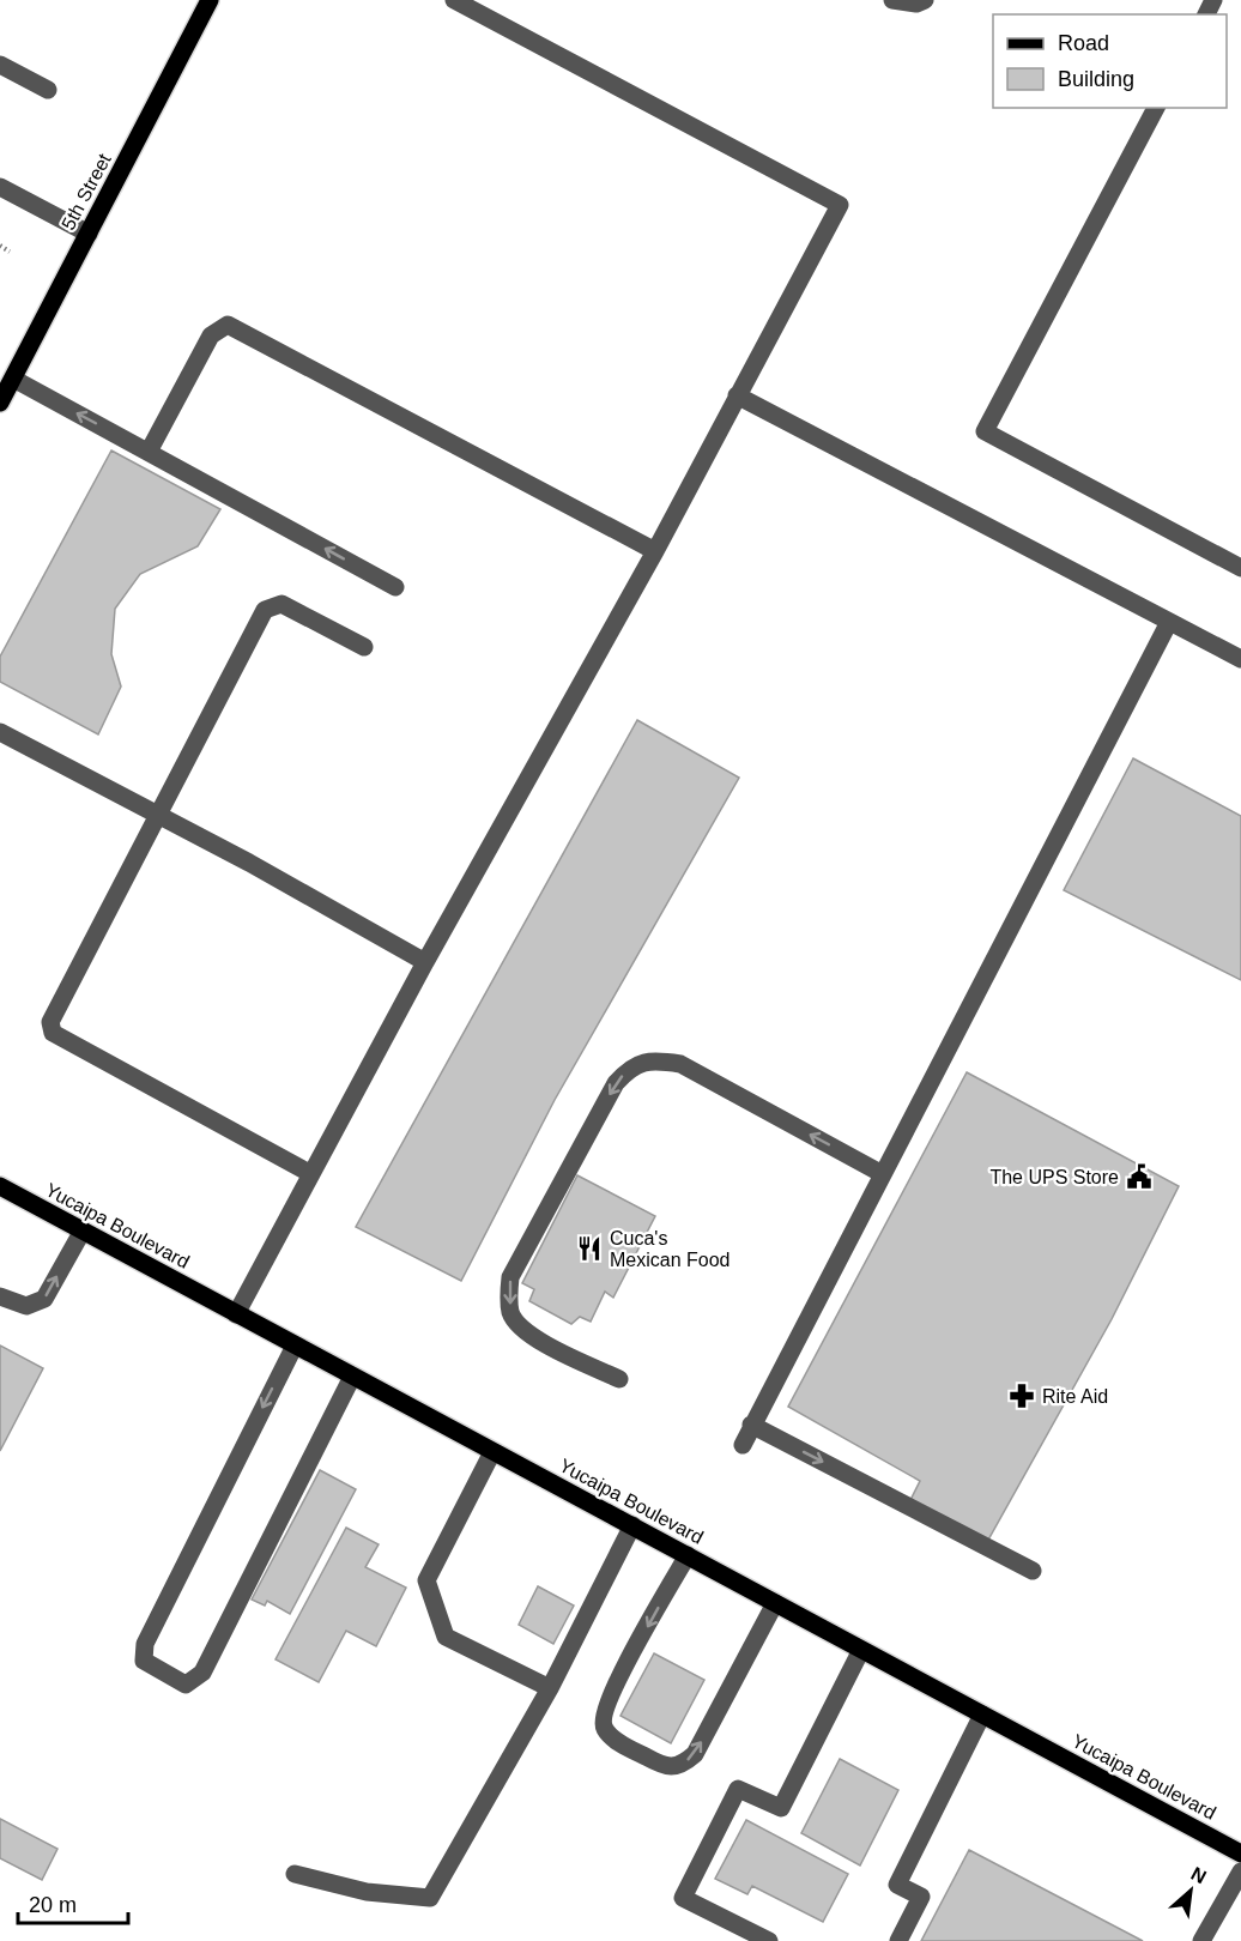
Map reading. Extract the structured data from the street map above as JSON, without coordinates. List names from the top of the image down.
{
  "streets": {
    "main road": ["5th Street", "Yucaipa Boulevard"]
  },
  "places": {
    "public building": ["The UPS Store"],
    "restaurant": ["Cuca's Mexican Food"],
    "pharmacy": ["Rite Aid"]
  },
  "legend": ["Road", "Building"],
  "scale_bar": "20 m",
  "north": "top right"
}
